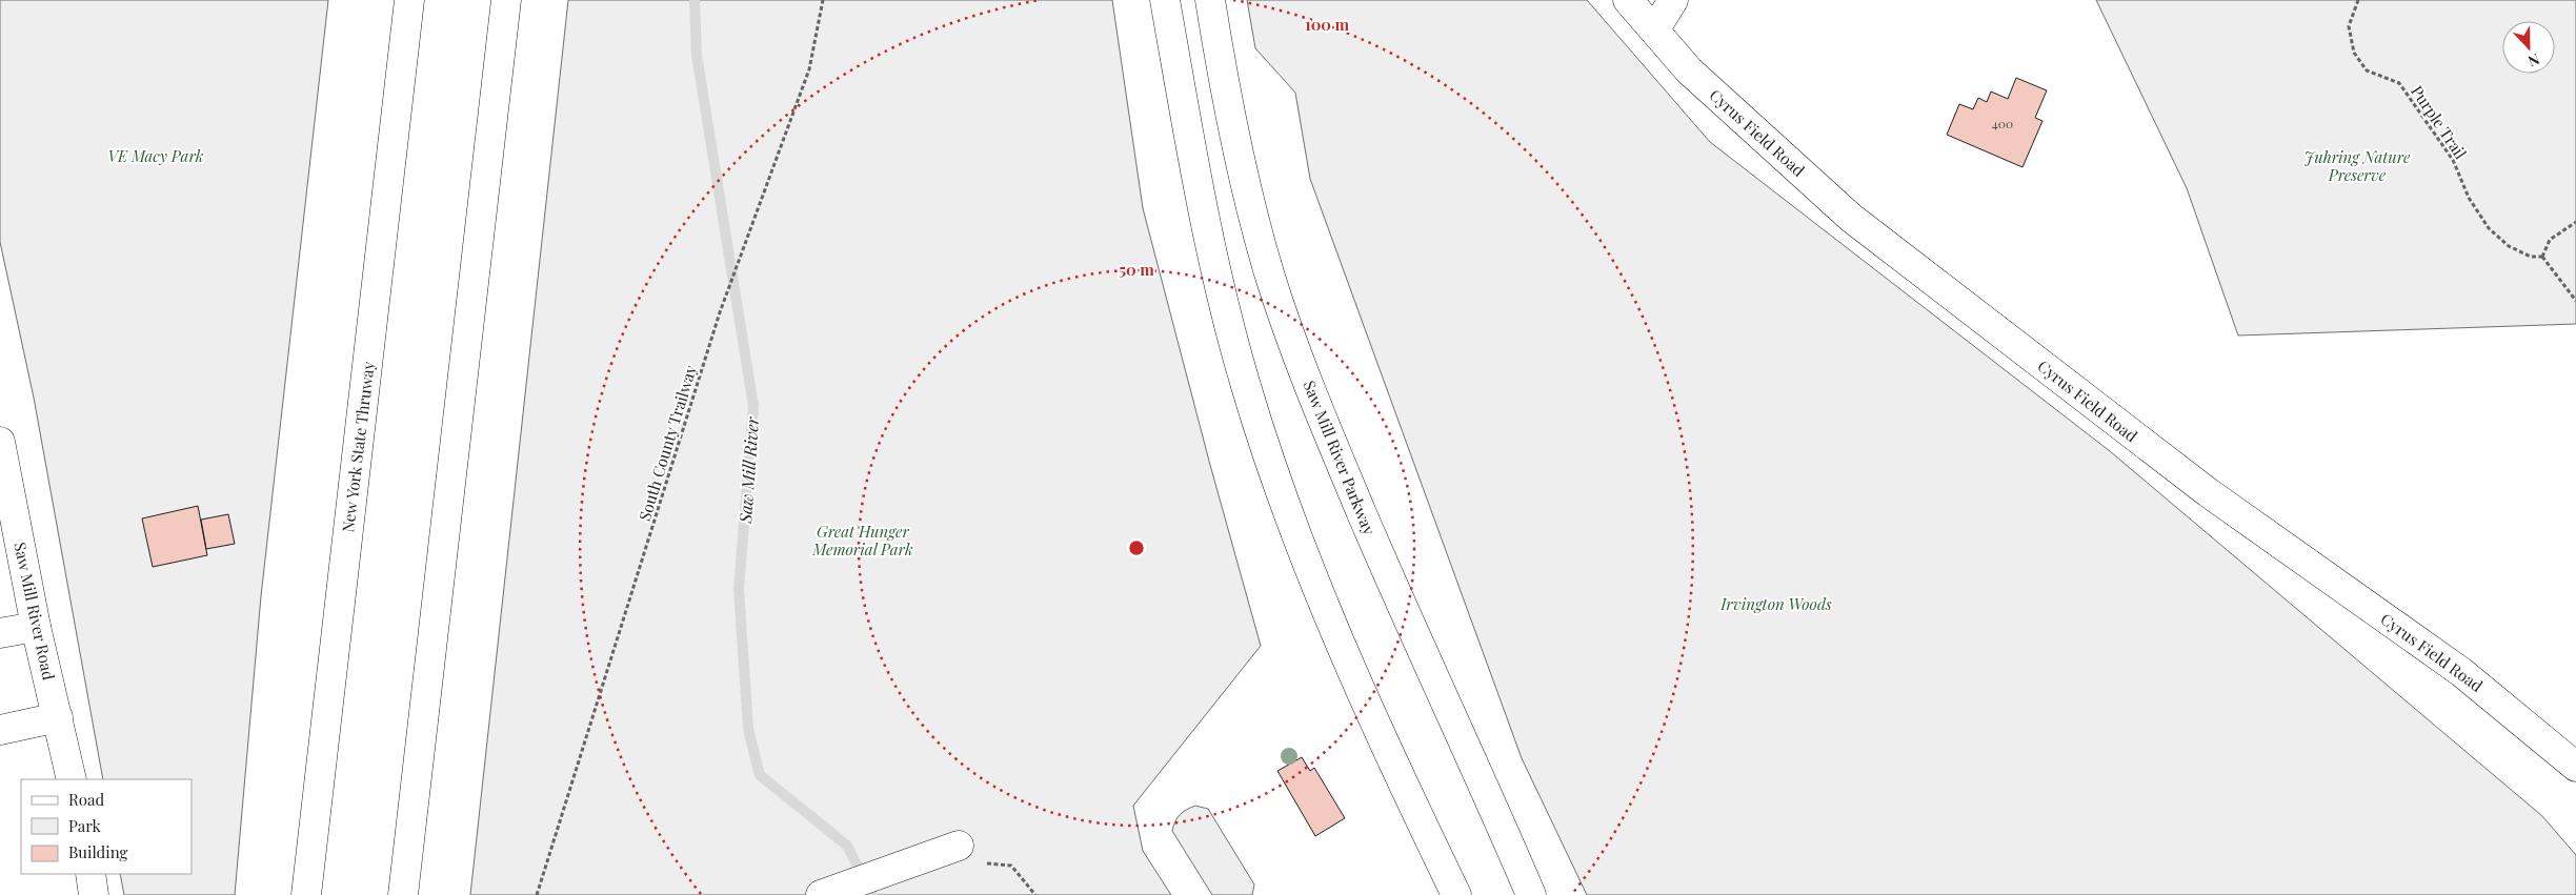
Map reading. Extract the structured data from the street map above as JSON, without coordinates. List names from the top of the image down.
{
  "streets": {
    "main road": [
      "Cyrus Field Road",
      "New York State Thruway",
      "Saw Mill River Parkway",
      "Saw Mill River Road"
    ],
    "path": ["Purple Trail", "South County Trailway"]
  },
  "water": ["Saw Mill River"],
  "parks": [
    "VE Macy Park",
    "Juhring Nature Preserve",
    "Great Hunger Memorial Park",
    "Irvington Woods"
  ],
  "house_numbers": ["400"],
  "legend": ["Road", "Park", "Building"],
  "north": "bottom",
  "rings": ["100 m", "50 m"]
}
